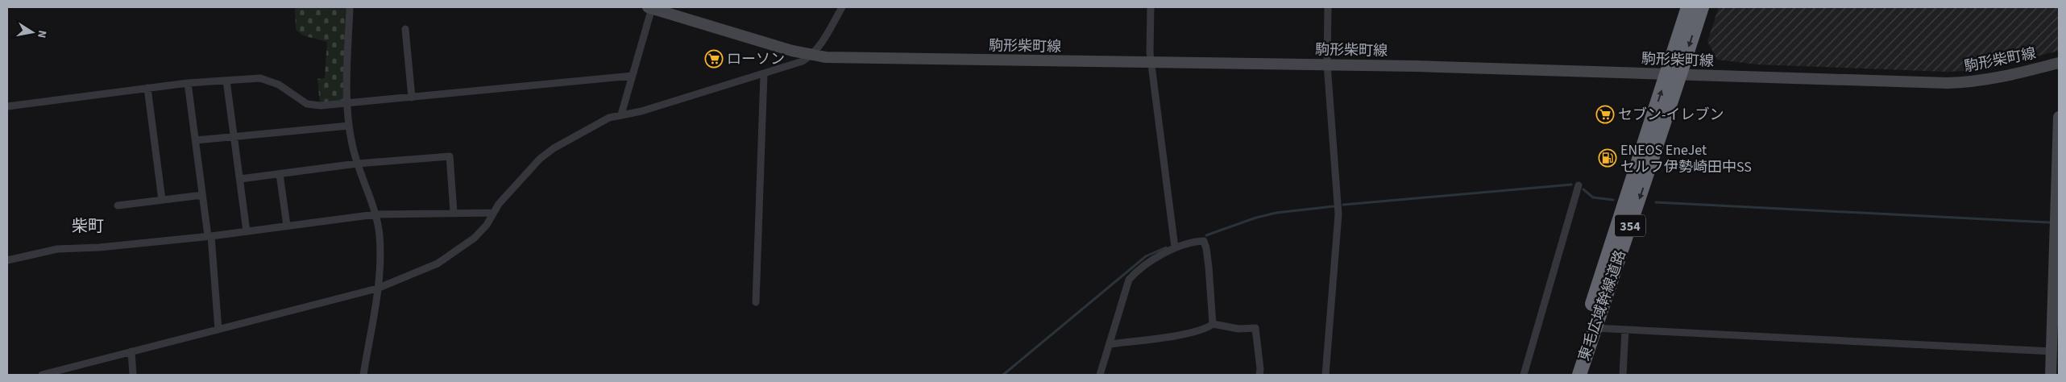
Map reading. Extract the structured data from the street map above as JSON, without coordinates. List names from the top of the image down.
{
  "streets": {
    "highway": ["354", "東毛広域幹線道路"],
    "main road": ["駒形柴町線"]
  },
  "crossings": [
    ["駒形柴町線", "東毛広域幹線道路"]
  ],
  "districts": ["柴町"],
  "places": {
    "supermarket": ["ローソン", "セブン-イレブン"],
    "fuel station": ["ENEOS EneJet セルフ伊勢崎田中SS"]
  },
  "north": "right"
}
